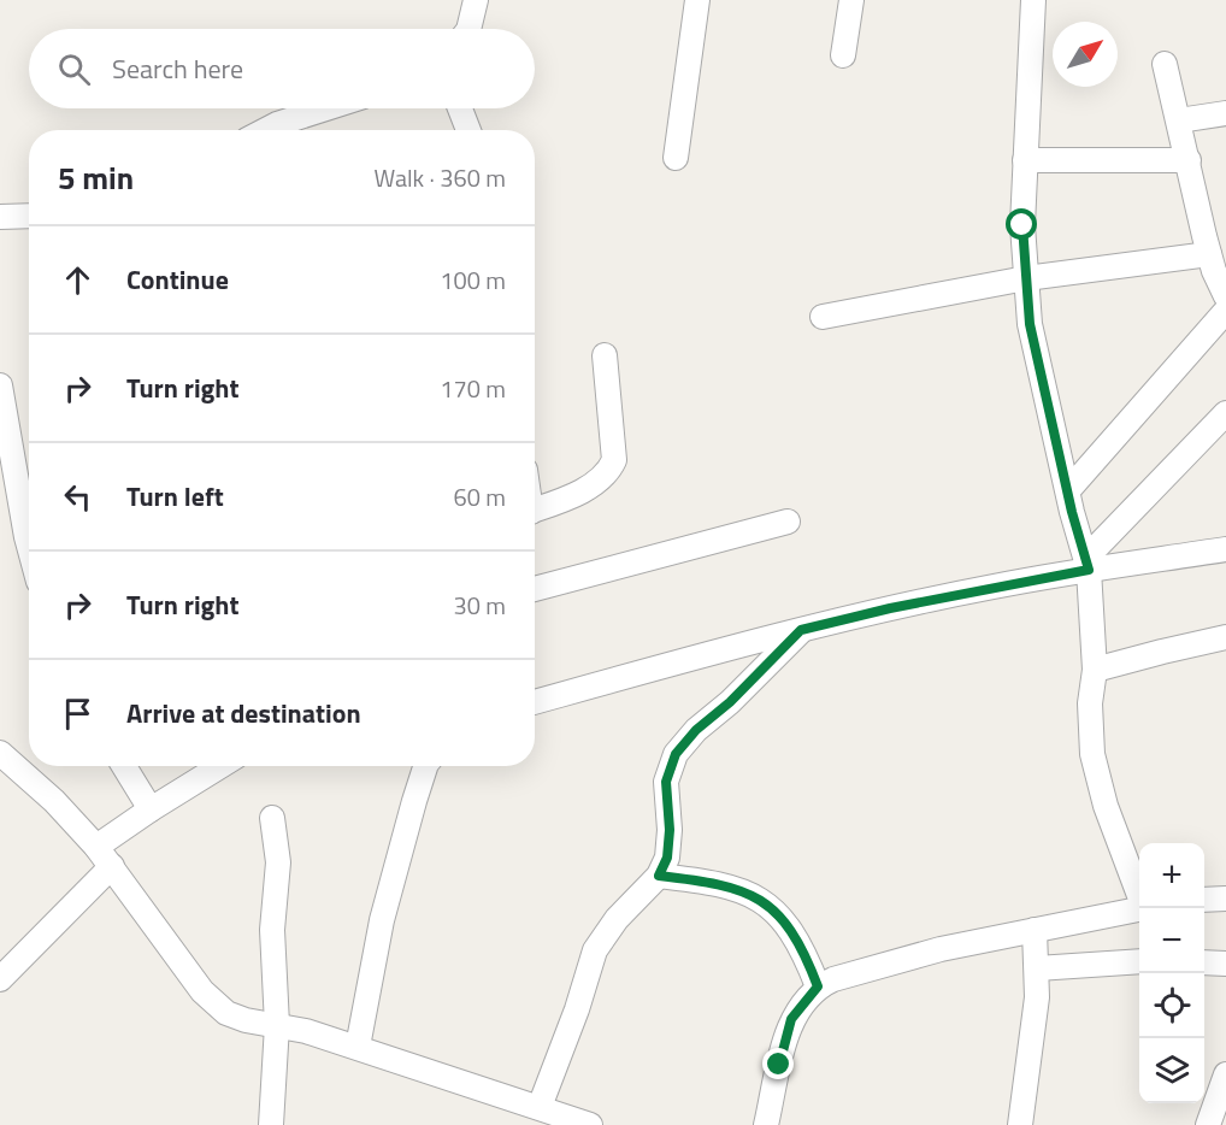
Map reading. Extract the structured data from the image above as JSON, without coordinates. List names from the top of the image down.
{
  "north": "top right",
  "page": {
    "search": "Search here",
    "heading": ["5 min", "Walk · 360 m"],
    "list": [
      ["Continue", "100 m"],
      ["Turn right", "170 m"],
      ["Turn left", "60 m"],
      ["Turn right", "30 m"],
      "Arrive at destination"
    ],
    "map_buttons": ["+", "−"]
  }
}
